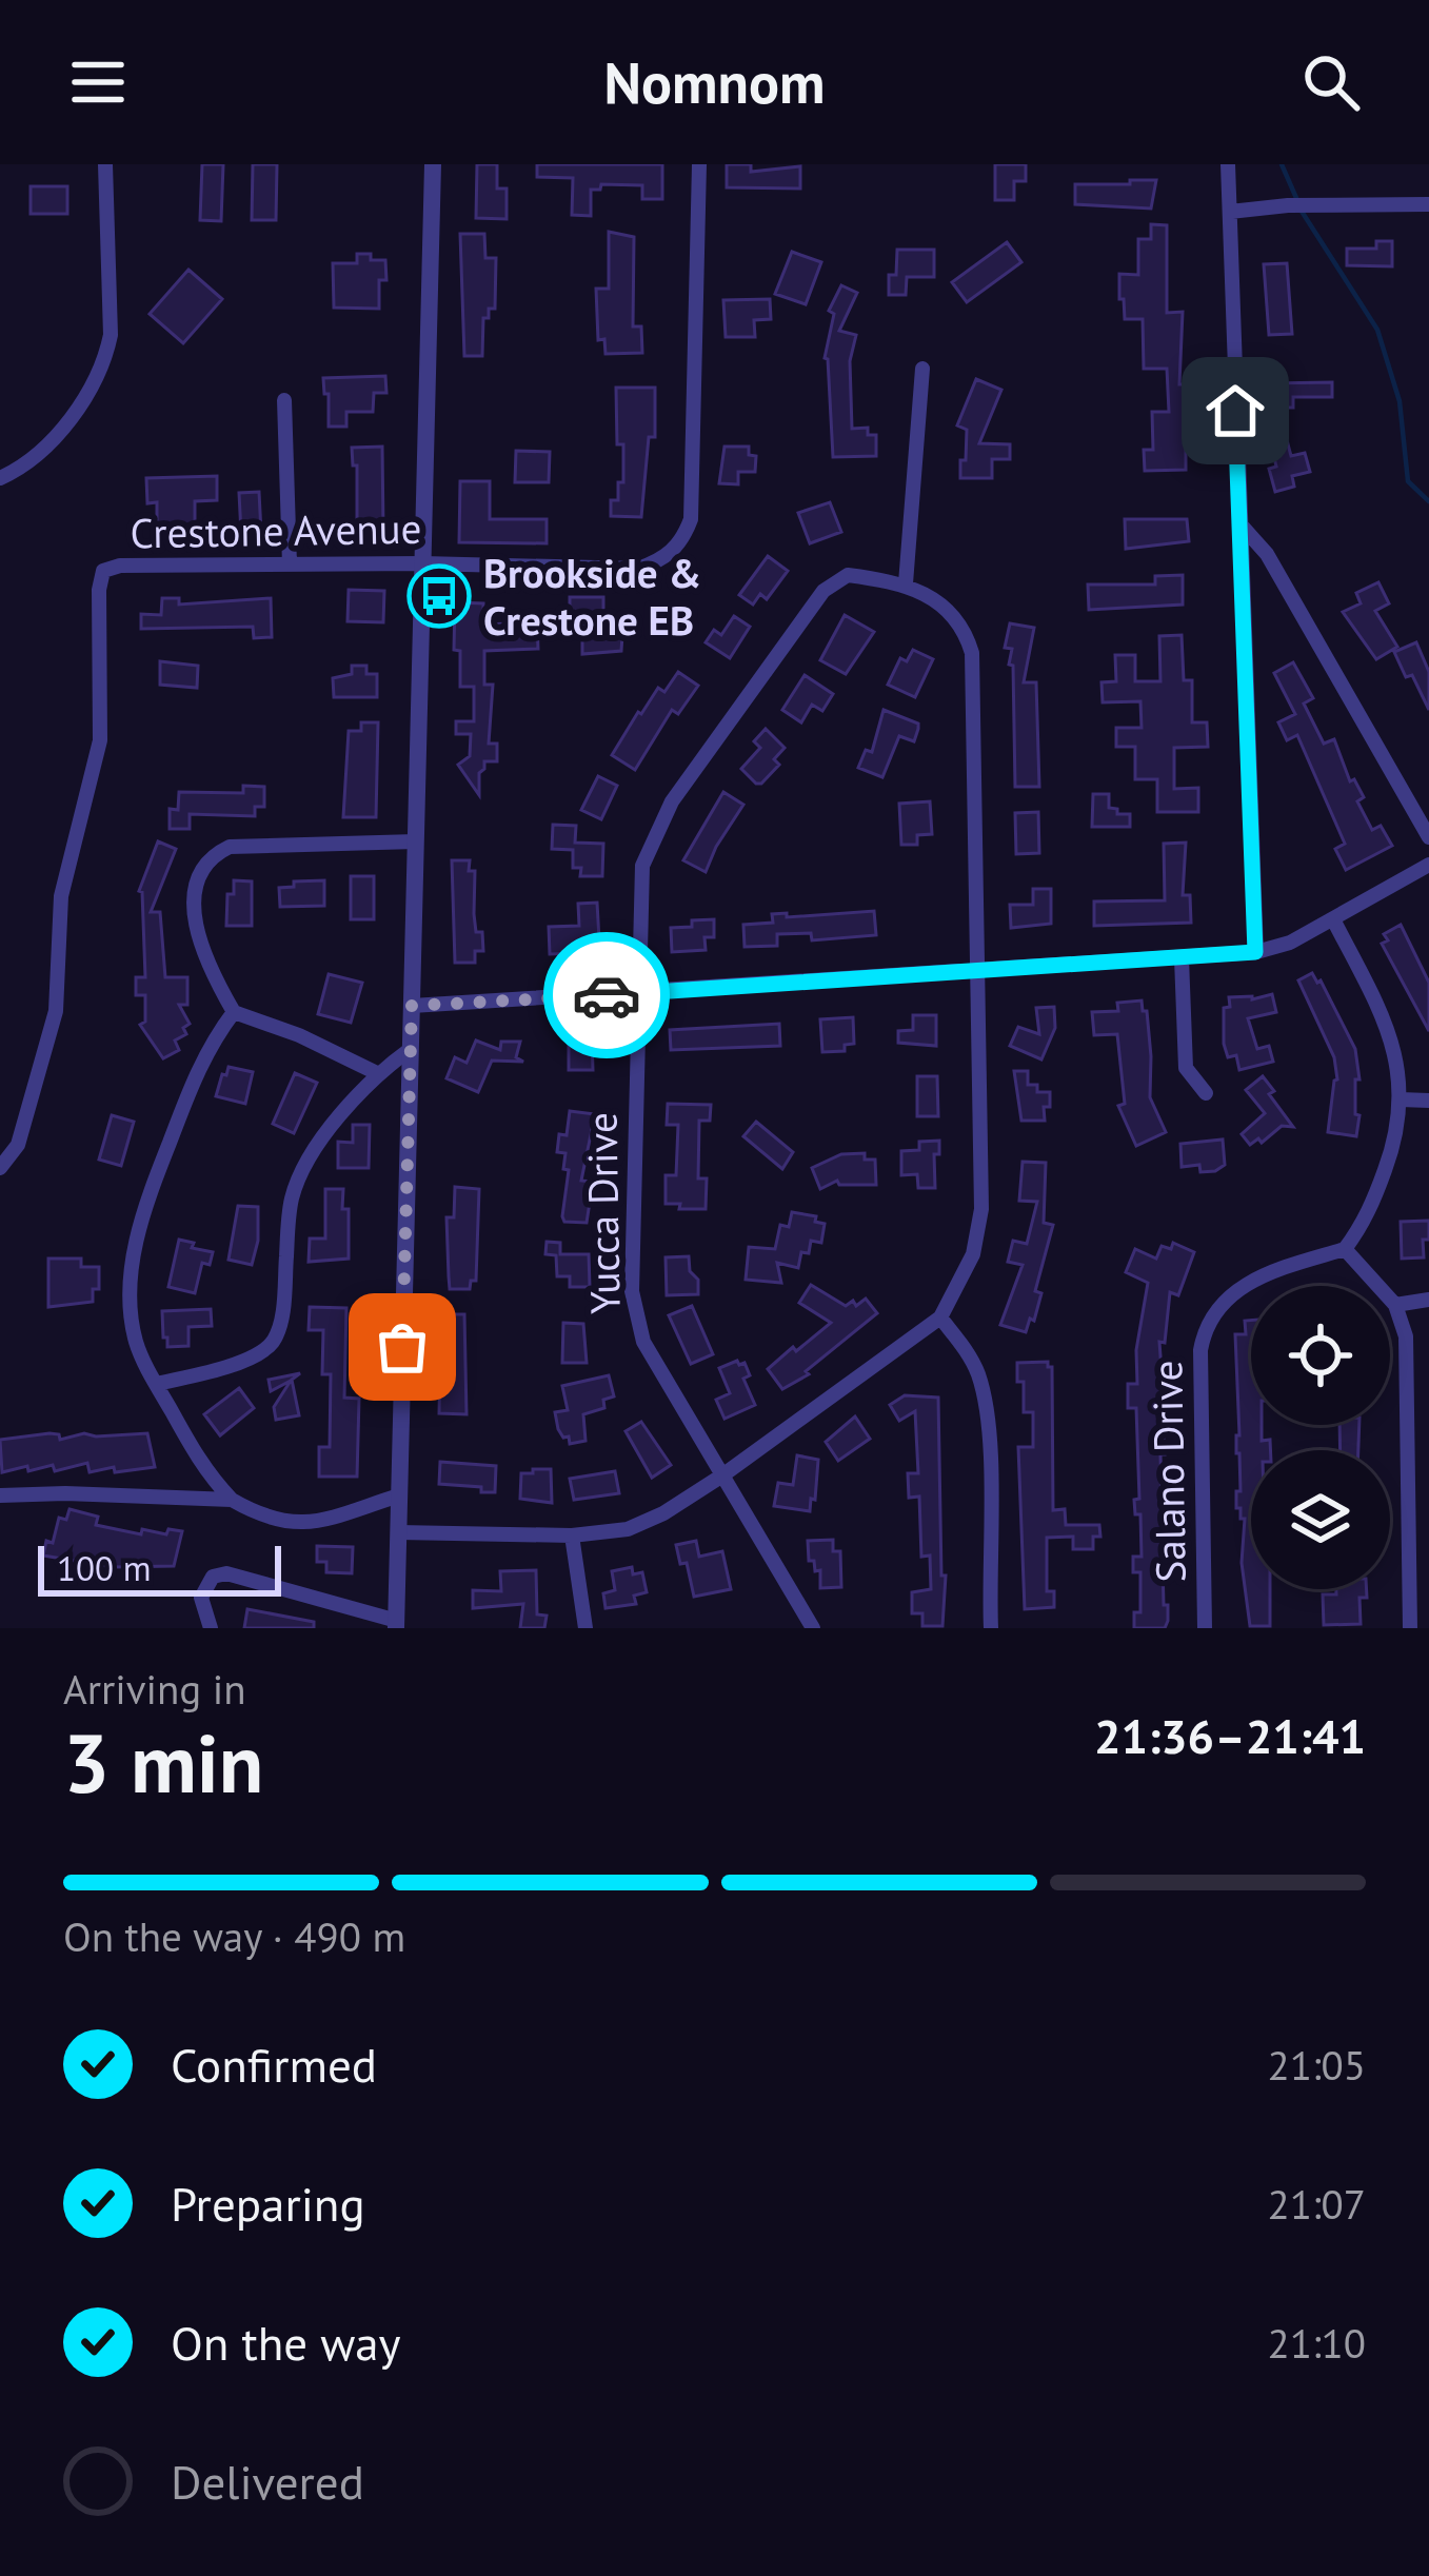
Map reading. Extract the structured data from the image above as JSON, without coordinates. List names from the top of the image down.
{
  "streets": {
    "street": ["Crestone Avenue", "Yucca Drive", "Salano Drive"]
  },
  "places": {
    "bus stop": ["Brookside & Crestone EB"]
  },
  "scale_bar": "100 m",
  "page": {
    "header": "Nomnom",
    "scale": "100 m",
    "heading": ["3 min", "Arriving in", "21:36–21:41"],
    "bar": "On the way · 490 m",
    "list": [
      ["Confirmed", "21:05"],
      ["Preparing", "21:07"],
      ["On the way", "21:10"],
      "Delivered"
    ]
  }
}
